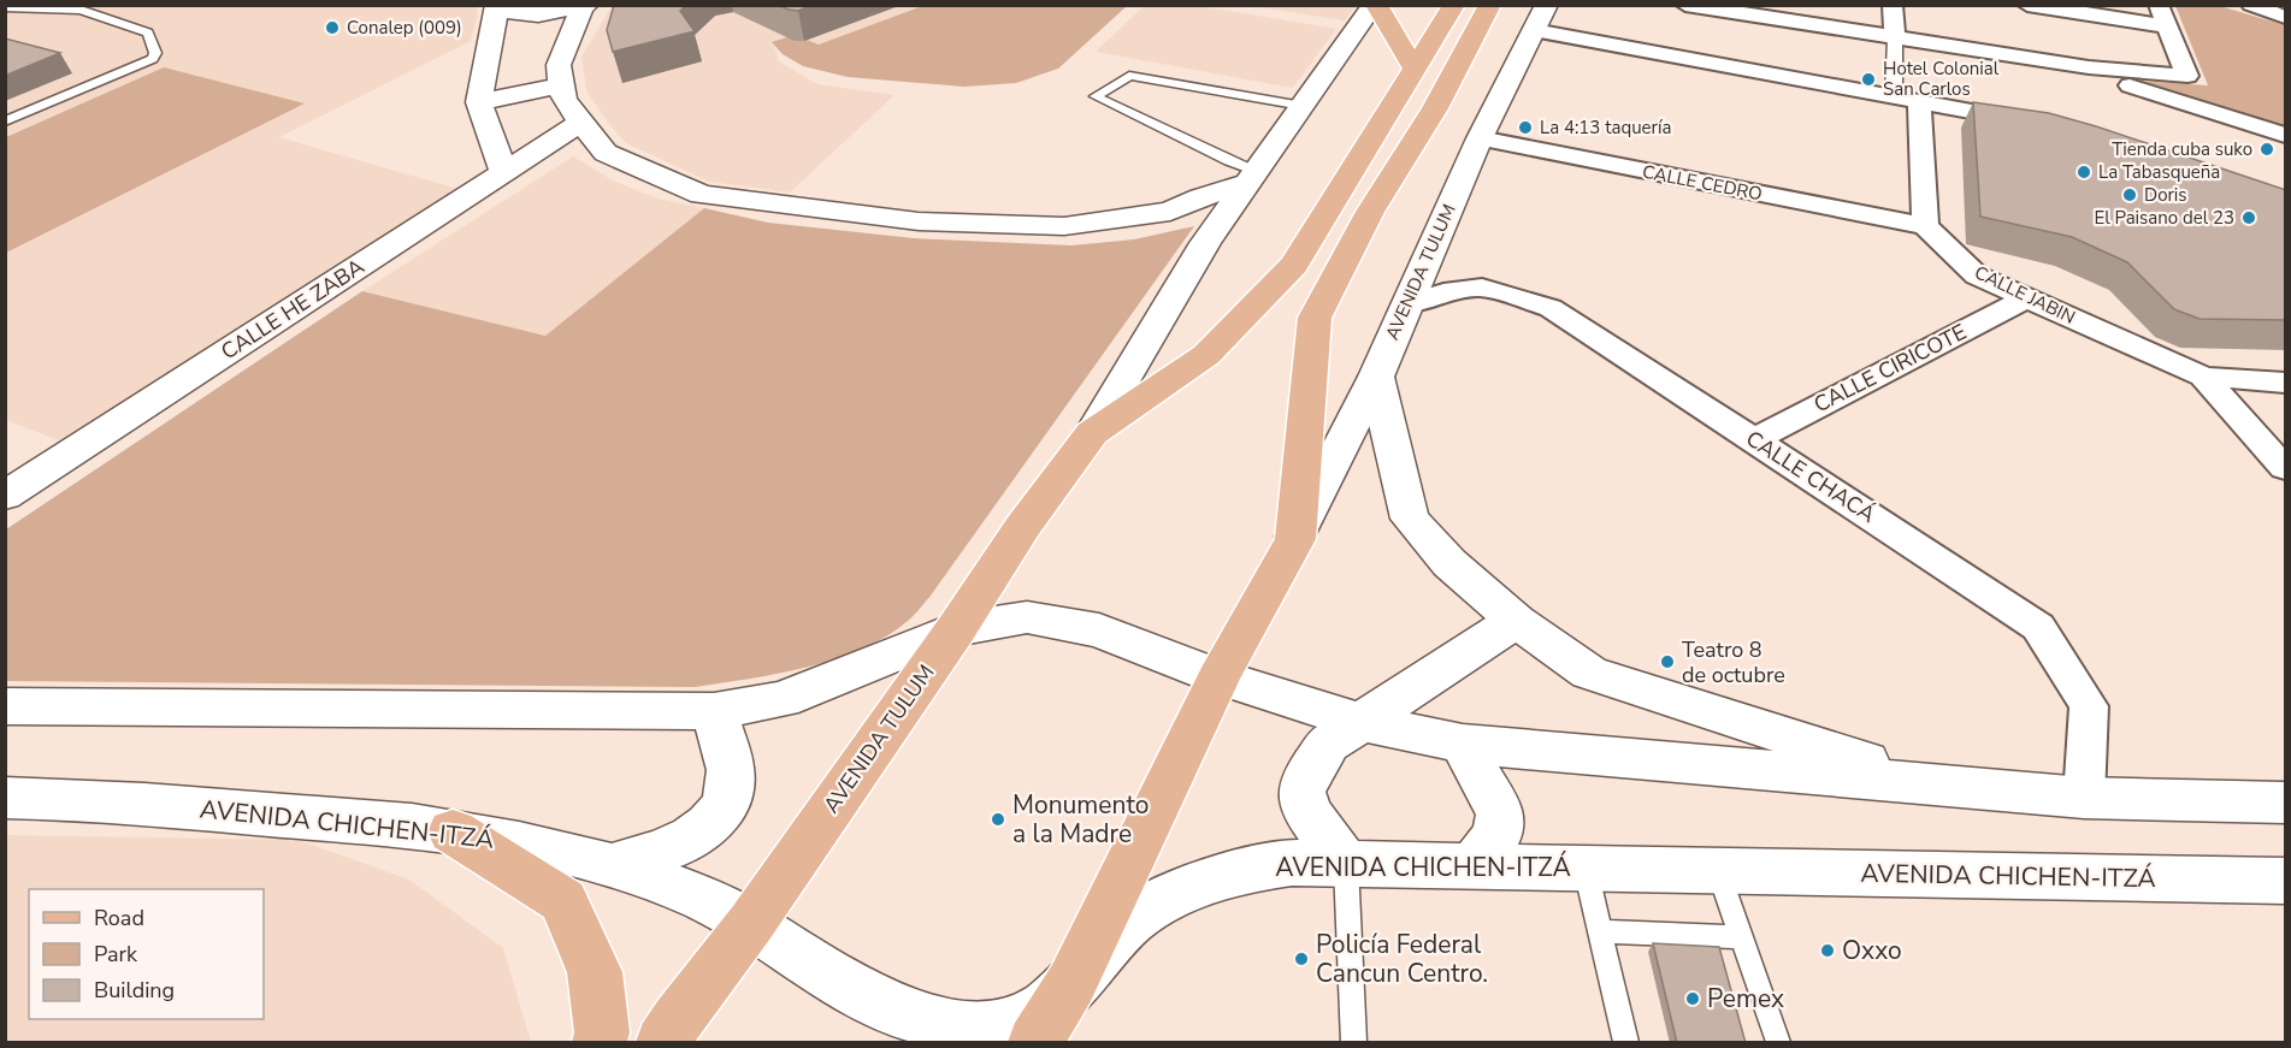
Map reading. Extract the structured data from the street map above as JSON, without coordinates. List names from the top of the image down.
{
  "streets": {
    "main road": ["AVENIDA TULUM"],
    "street": [
      "CALLE CEDRO",
      "CALLE JABIN",
      "CALLE HE ZABA",
      "CALLE CIRICOTE",
      "CALLE CHACÁ",
      "AVENIDA CHICHEN-ITZÁ"
    ]
  },
  "crossings": [
    ["CALLE CEDRO", "AVENIDA TULUM"],
    ["CALLE CEDRO", "CALLE JABIN"],
    ["AVENIDA TULUM", "CALLE CHACÁ"],
    ["AVENIDA TULUM", "AVENIDA CHICHEN-ITZÁ"],
    ["CALLE JABIN", "CALLE CIRICOTE"],
    ["CALLE CIRICOTE", "CALLE CHACÁ"]
  ],
  "places": [
    "Conalep (009)",
    "Hotel Colonial San Carlos",
    "La 4:13 taquería",
    "Tienda cuba suko",
    "La Tabasqueña",
    "Doris",
    "El Paisano del 23",
    "Teatro 8 de octubre",
    "Monumento a la Madre",
    "Oxxo",
    "Policía Federal Cancun Centro.",
    "Pemex"
  ],
  "legend": ["Road", "Park", "Building"]
}
